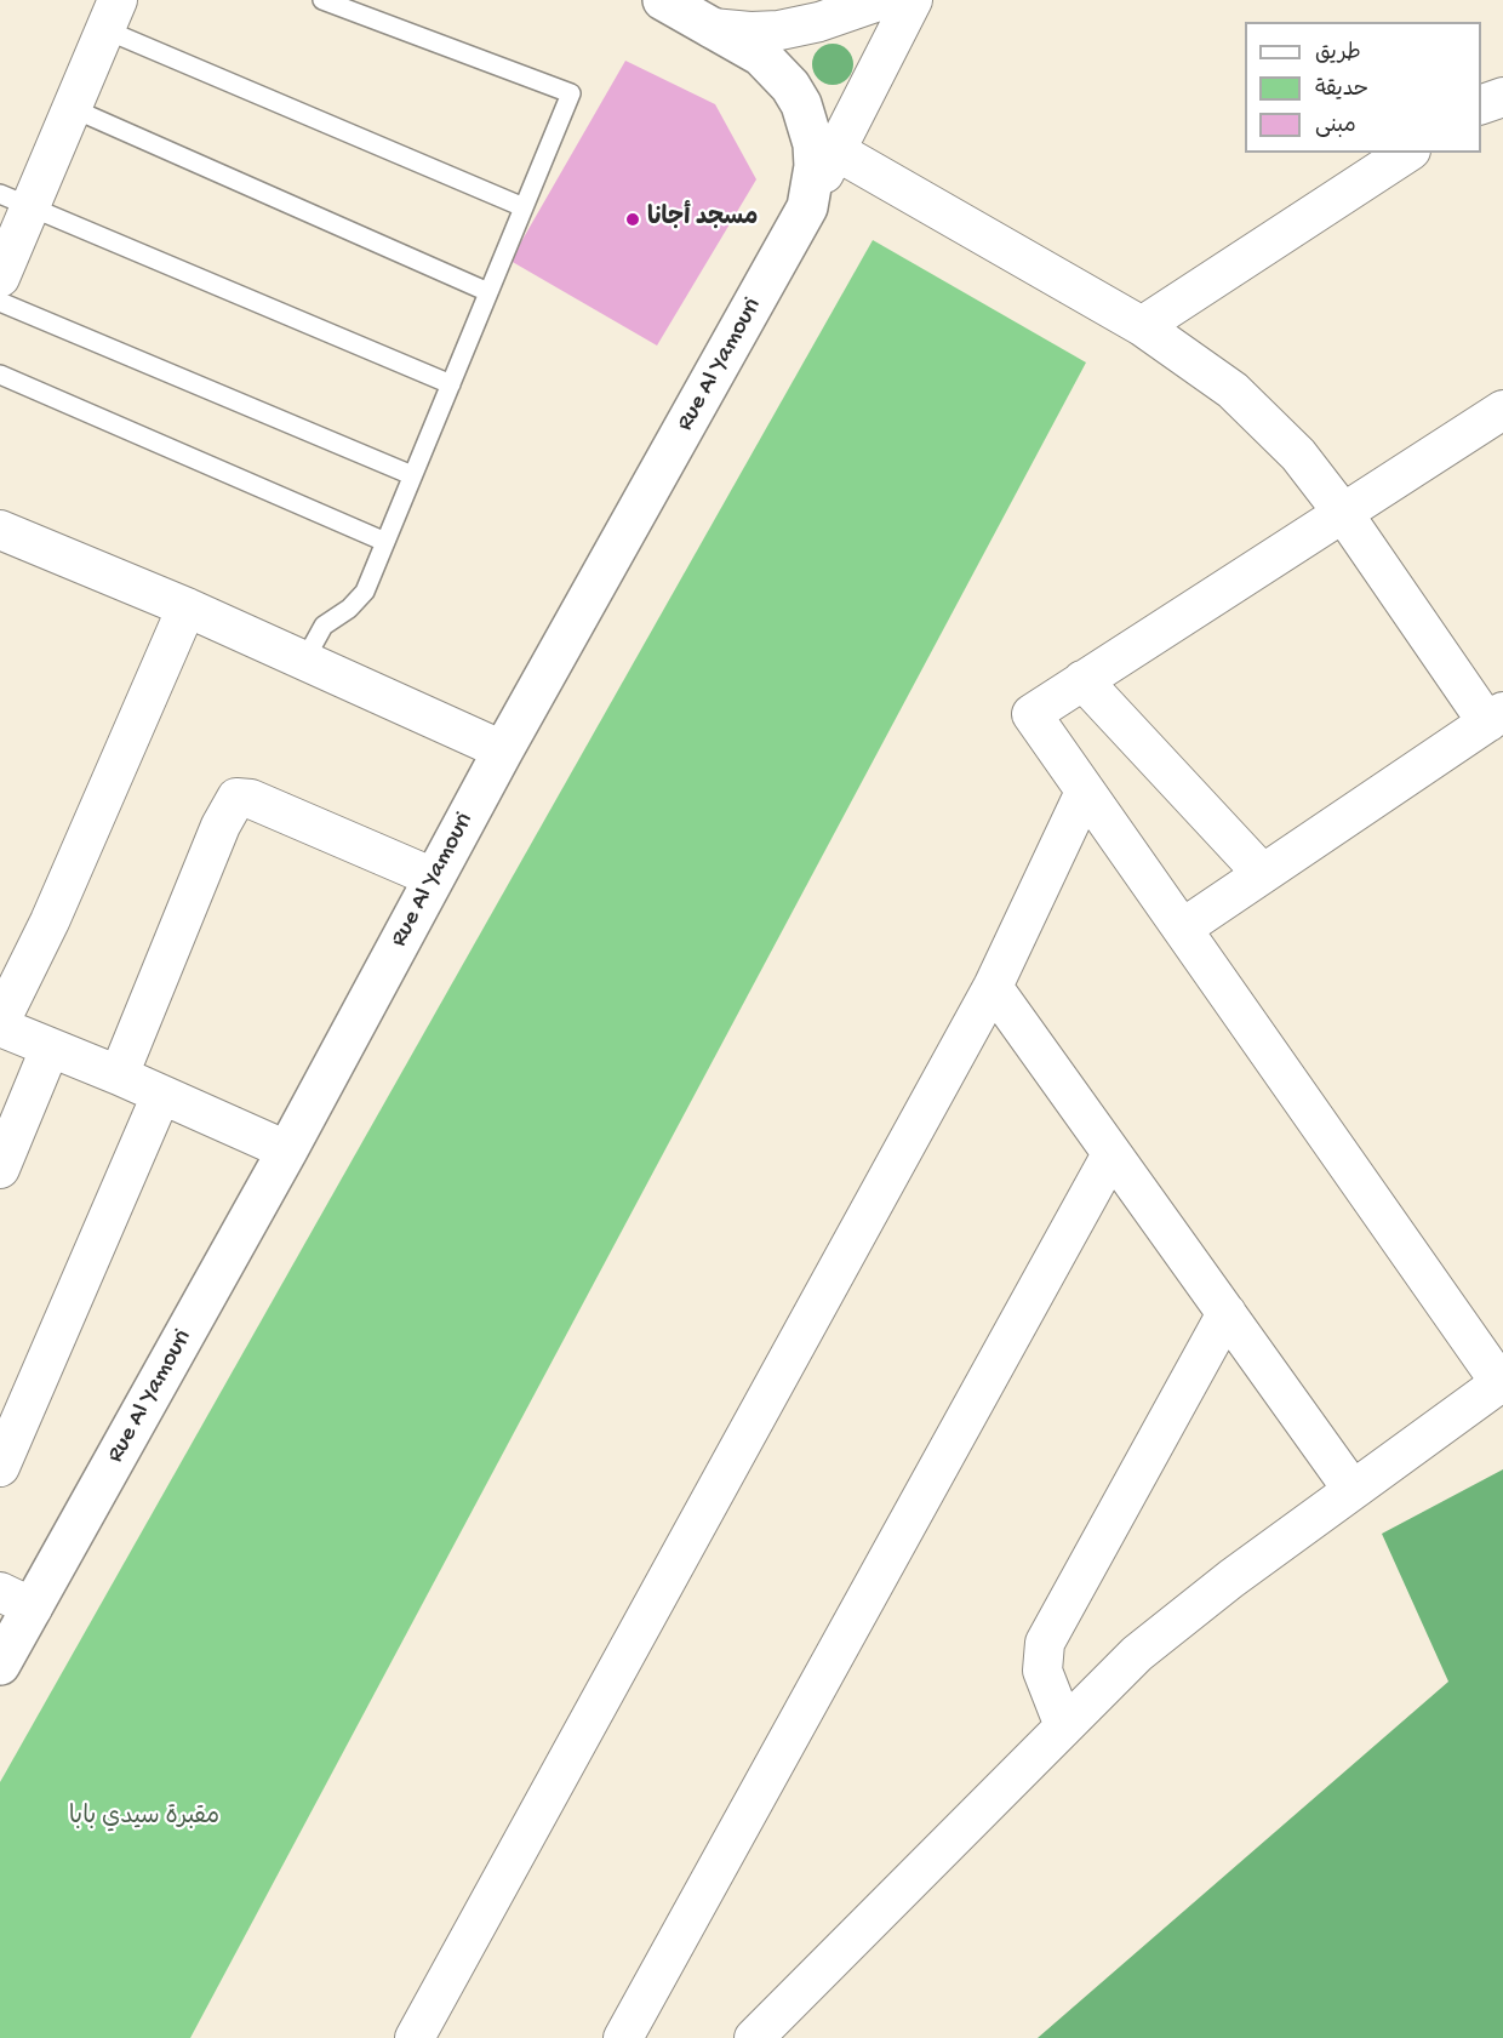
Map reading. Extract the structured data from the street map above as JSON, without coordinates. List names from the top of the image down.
{
  "streets": {
    "street": ["Rue Al Yamouri"]
  },
  "parks": ["مقبرة سيدي بابا"],
  "places": ["مسجد أجانا"],
  "legend": ["طريق", "حديقة", "مبنى"]
}
